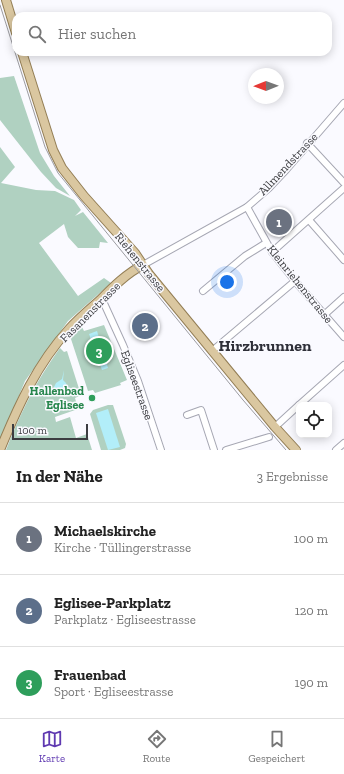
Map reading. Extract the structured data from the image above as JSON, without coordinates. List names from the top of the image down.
{
  "streets": {
    "main road": ["Riehenstrasse", "Fasanenstrasse"],
    "street": ["Allmendstrasse", "Kleinriehenstrasse", "Egliseestrasse"]
  },
  "crossings": [
    ["Allmendstrasse", "Riehenstrasse"],
    ["Allmendstrasse", "Kleinriehenstrasse"],
    ["Allmendstrasse", "Fasanenstrasse"],
    ["Riehenstrasse", "Fasanenstrasse"],
    ["Fasanenstrasse", "Egliseestrasse"]
  ],
  "districts": ["Hirzbrunnen"],
  "places": ["Hallenbad Eglisee"],
  "scale_bar": "100 m",
  "north": "left",
  "page": {
    "search": "Hier suchen",
    "pins": ["1", "2", "3"],
    "scale": "100 m",
    "heading": ["In der Nähe", "3 Ergebnisse"],
    "list": [
      {
        "mark": "1",
        "name": "Michaelskirche",
        "note": "Kirche · Tüllingerstrasse",
        "value": "100 m"
      },
      {
        "mark": "2",
        "name": "Eglisee-Parkplatz",
        "note": "Parkplatz · Egliseestrasse",
        "value": "120 m"
      },
      {
        "mark": "3",
        "name": "Frauenbad",
        "note": "Sport · Egliseestrasse",
        "value": "190 m"
      }
    ],
    "nav": ["Karte", "Route", "Gespeichert"]
  }
}
